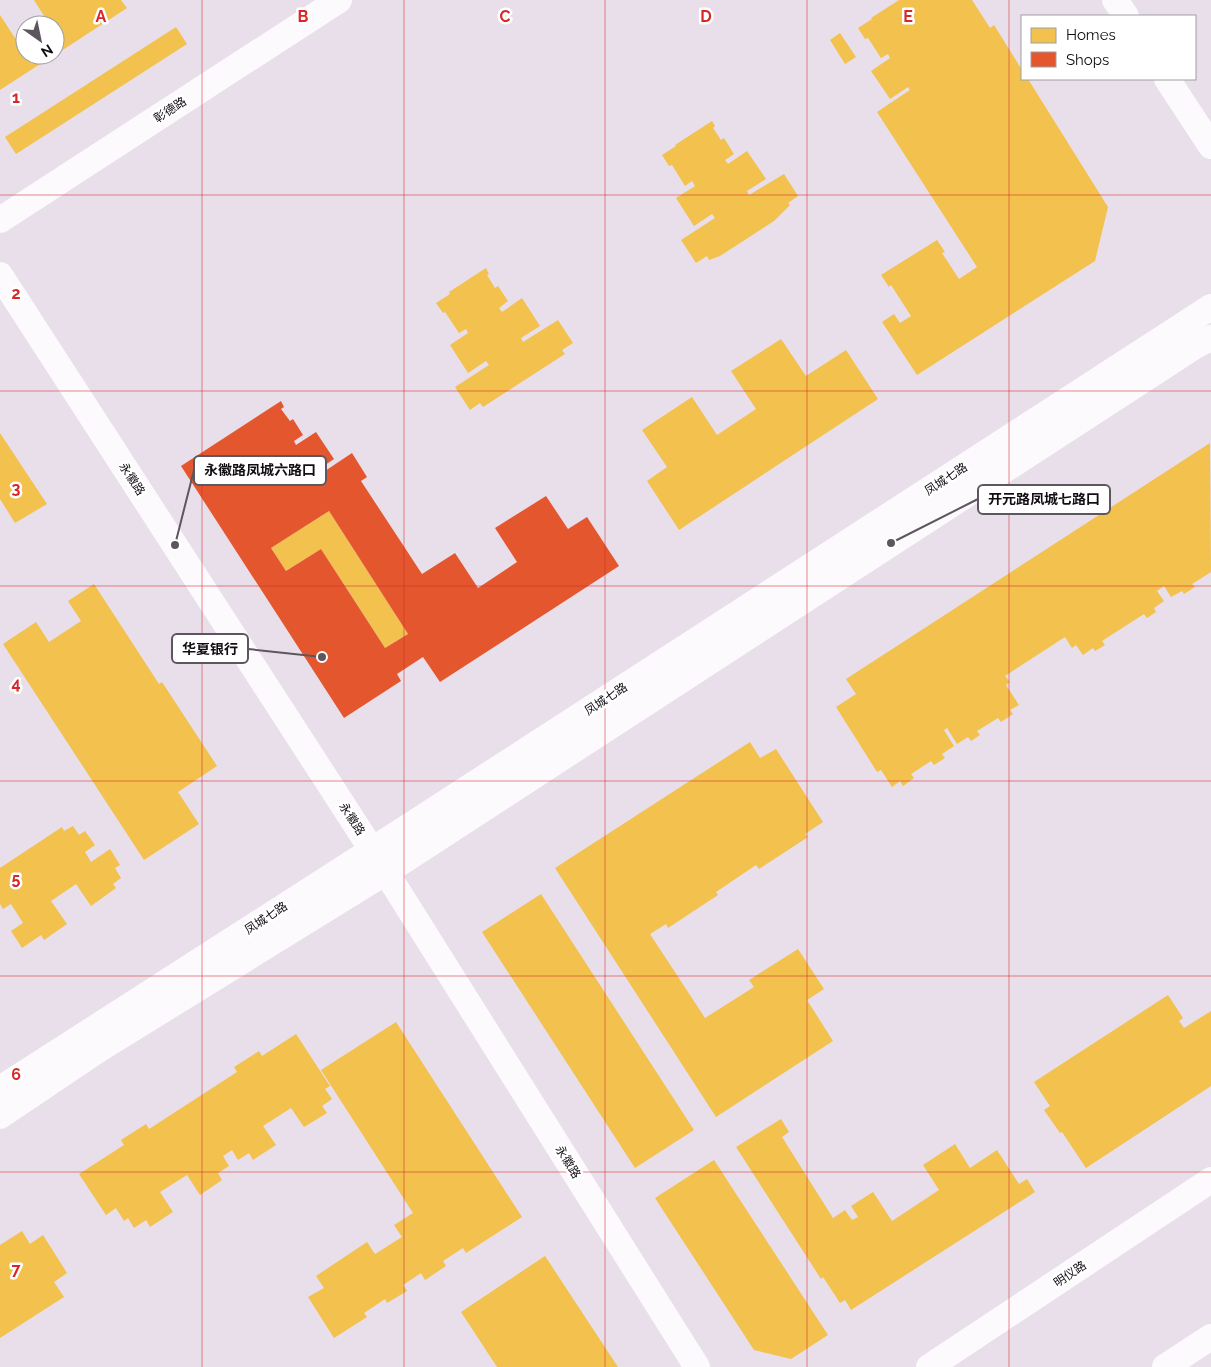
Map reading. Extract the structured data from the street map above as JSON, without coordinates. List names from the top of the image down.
{
  "streets": {
    "street": [
      "彰德路",
      "永徽路",
      "凤城七路",
      "明仪路"
    ]
  },
  "crossings": [
    ["永徽路", "凤城七路"]
  ],
  "places": ["开元路凤城七路口", "永徽路凤城六路口", "华夏银行"],
  "legend": ["Homes", "Shops"],
  "north": "bottom right",
  "grid": {
    "columns": [
      "A",
      "B",
      "C",
      "D",
      "E"
    ],
    "rows": [
      "1",
      "2",
      "3",
      "4",
      "5",
      "6",
      "7"
    ]
  }
}
